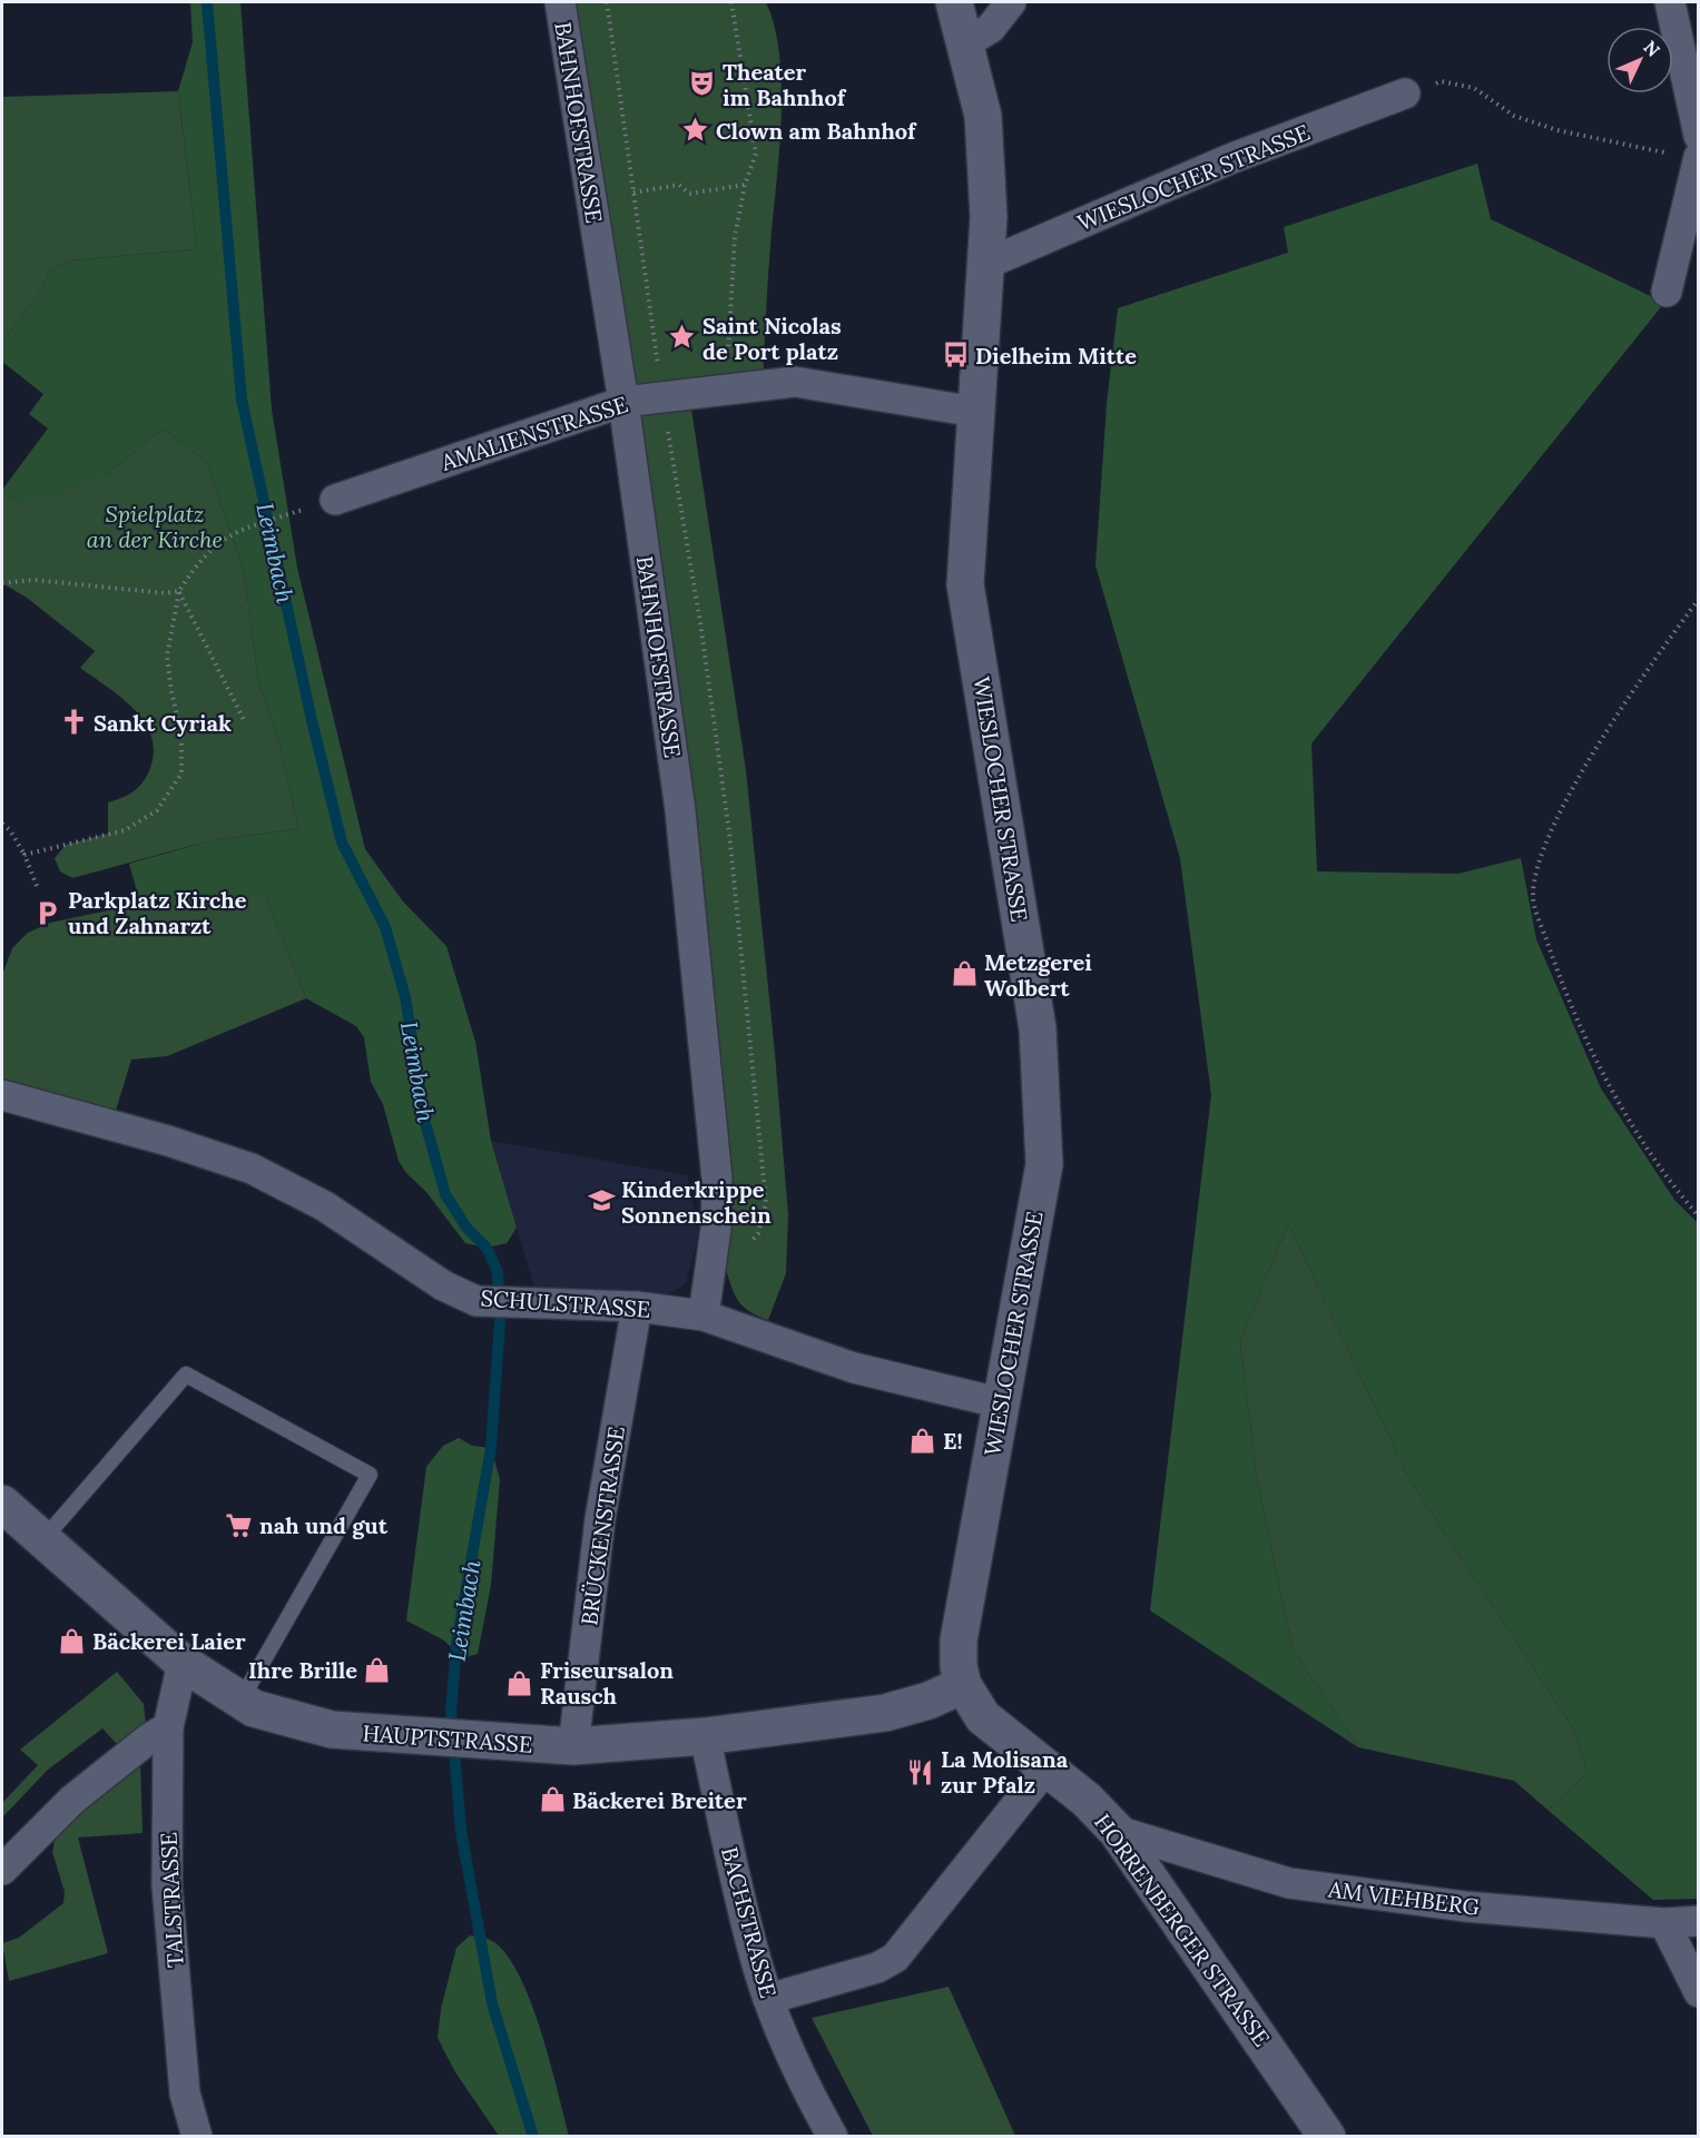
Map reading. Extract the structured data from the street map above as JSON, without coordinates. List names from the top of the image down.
{
  "streets": {
    "main road": ["WIESLOCHER STRASSE", "HAUPTSTRASSE", "HORRENBERGER STRASSE"],
    "street": [
      "BAHNHOFSTRASSE",
      "AMALIENSTRASSE",
      "SCHULSTRASSE",
      "BRÜCKENSTRASSE",
      "AM VIEHBERG",
      "TALSTRASSE",
      "BACHSTRASSE"
    ]
  },
  "crossings": [
    ["BAHNHOFSTRASSE", "AMALIENSTRASSE"],
    ["BAHNHOFSTRASSE", "SCHULSTRASSE"],
    ["WIESLOCHER STRASSE", "AMALIENSTRASSE"],
    ["WIESLOCHER STRASSE", "SCHULSTRASSE"],
    ["WIESLOCHER STRASSE", "HAUPTSTRASSE"],
    ["WIESLOCHER STRASSE", "HORRENBERGER STRASSE"],
    ["SCHULSTRASSE", "BRÜCKENSTRASSE"],
    ["BRÜCKENSTRASSE", "HAUPTSTRASSE"],
    ["HAUPTSTRASSE", "TALSTRASSE"],
    ["HAUPTSTRASSE", "BACHSTRASSE"],
    ["HAUPTSTRASSE", "HORRENBERGER STRASSE"],
    ["AM VIEHBERG", "HORRENBERGER STRASSE"]
  ],
  "water": ["Leimbach"],
  "parks": ["Spielplatz an der Kirche"],
  "places": {
    "theatre": ["Theater im Bahnhof"],
    "place": ["Clown am Bahnhof", "Saint Nicolas de Port platz"],
    "bus stop": ["Dielheim Mitte"],
    "church": ["Sankt Cyriak"],
    "parking": ["Parkplatz Kirche und Zahnarzt"],
    "shop": [
      "Metzgerei Wolbert",
      "E!",
      "Bäckerei Laier",
      "Ihre Brille",
      "Friseursalon Rausch",
      "Bäckerei Breiter"
    ],
    "school or university": ["Kinderkrippe Sonnenschein"],
    "supermarket": ["nah und gut"],
    "restaurant": ["La Molisana zur Pfalz"]
  },
  "north": "top right"
}
